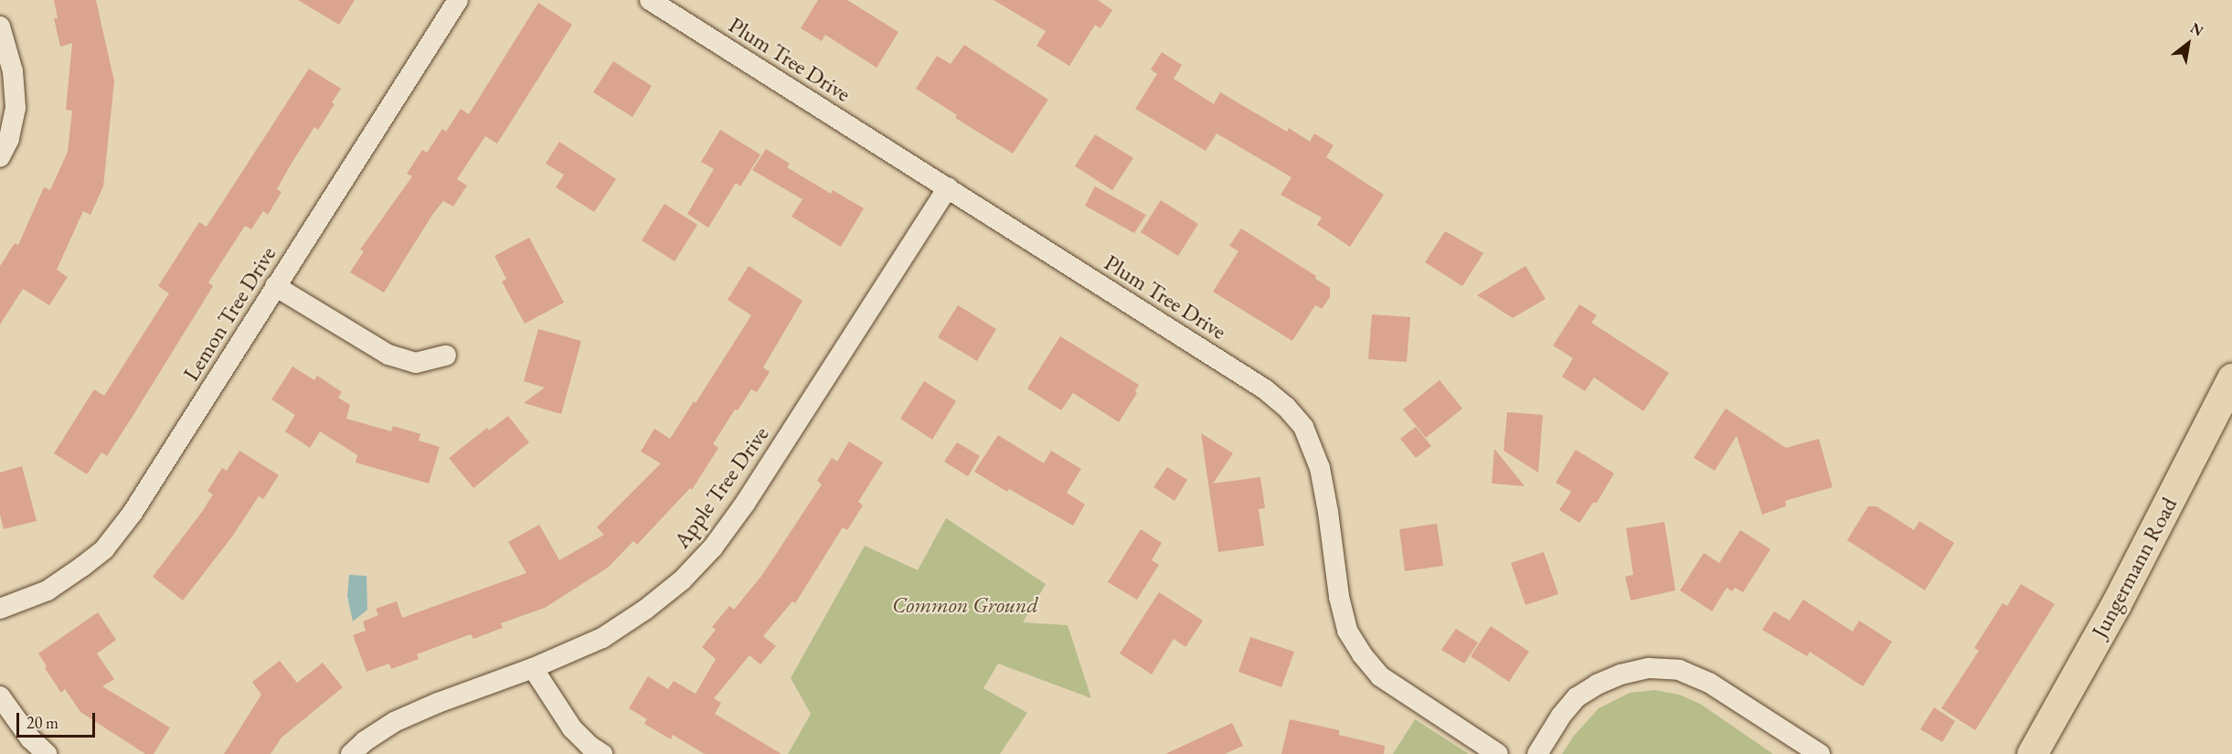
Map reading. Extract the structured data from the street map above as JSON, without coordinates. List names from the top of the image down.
{
  "streets": {
    "main road": ["Jungermann Road"],
    "street": ["Plum Tree Drive", "Lemon Tree Drive", "Apple Tree Drive"]
  },
  "crossings": [
    ["Plum Tree Drive", "Apple Tree Drive"]
  ],
  "parks": ["Common Ground"],
  "scale_bar": "20 m",
  "north": "top right"
}
